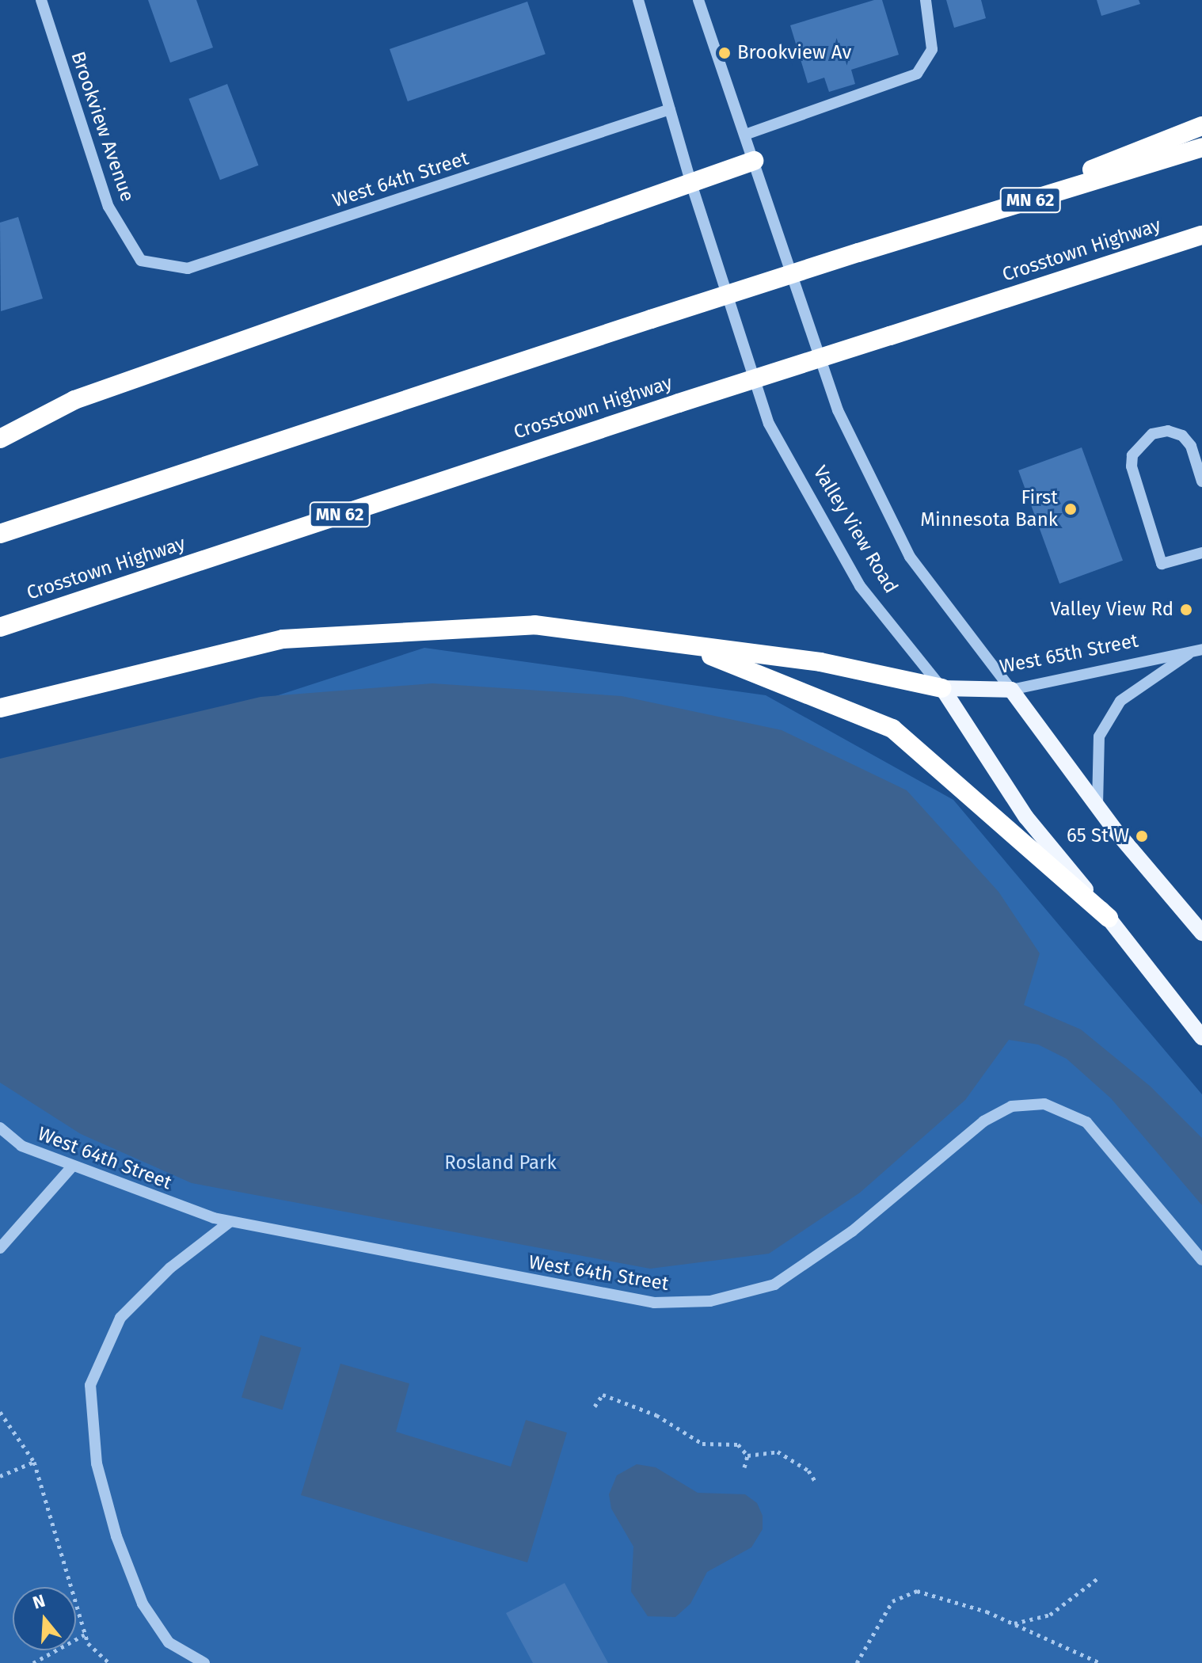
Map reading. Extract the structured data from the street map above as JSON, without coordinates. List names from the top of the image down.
{
  "streets": {
    "highway": ["MN 62", "Crosstown Highway"],
    "main road": ["Valley View Road", "West 65th Street"],
    "street": ["Brookview Avenue", "West 64th Street"]
  },
  "crossings": [
    ["Brookview Avenue", "West 64th Street"],
    ["West 64th Street", "Valley View Road"],
    ["Valley View Road", "West 65th Street"]
  ],
  "parks": ["Rosland Park"],
  "places": [
    "Brookview Av",
    "First Minnesota Bank",
    "Valley View Rd",
    "65 St W"
  ],
  "north": "top"
}
